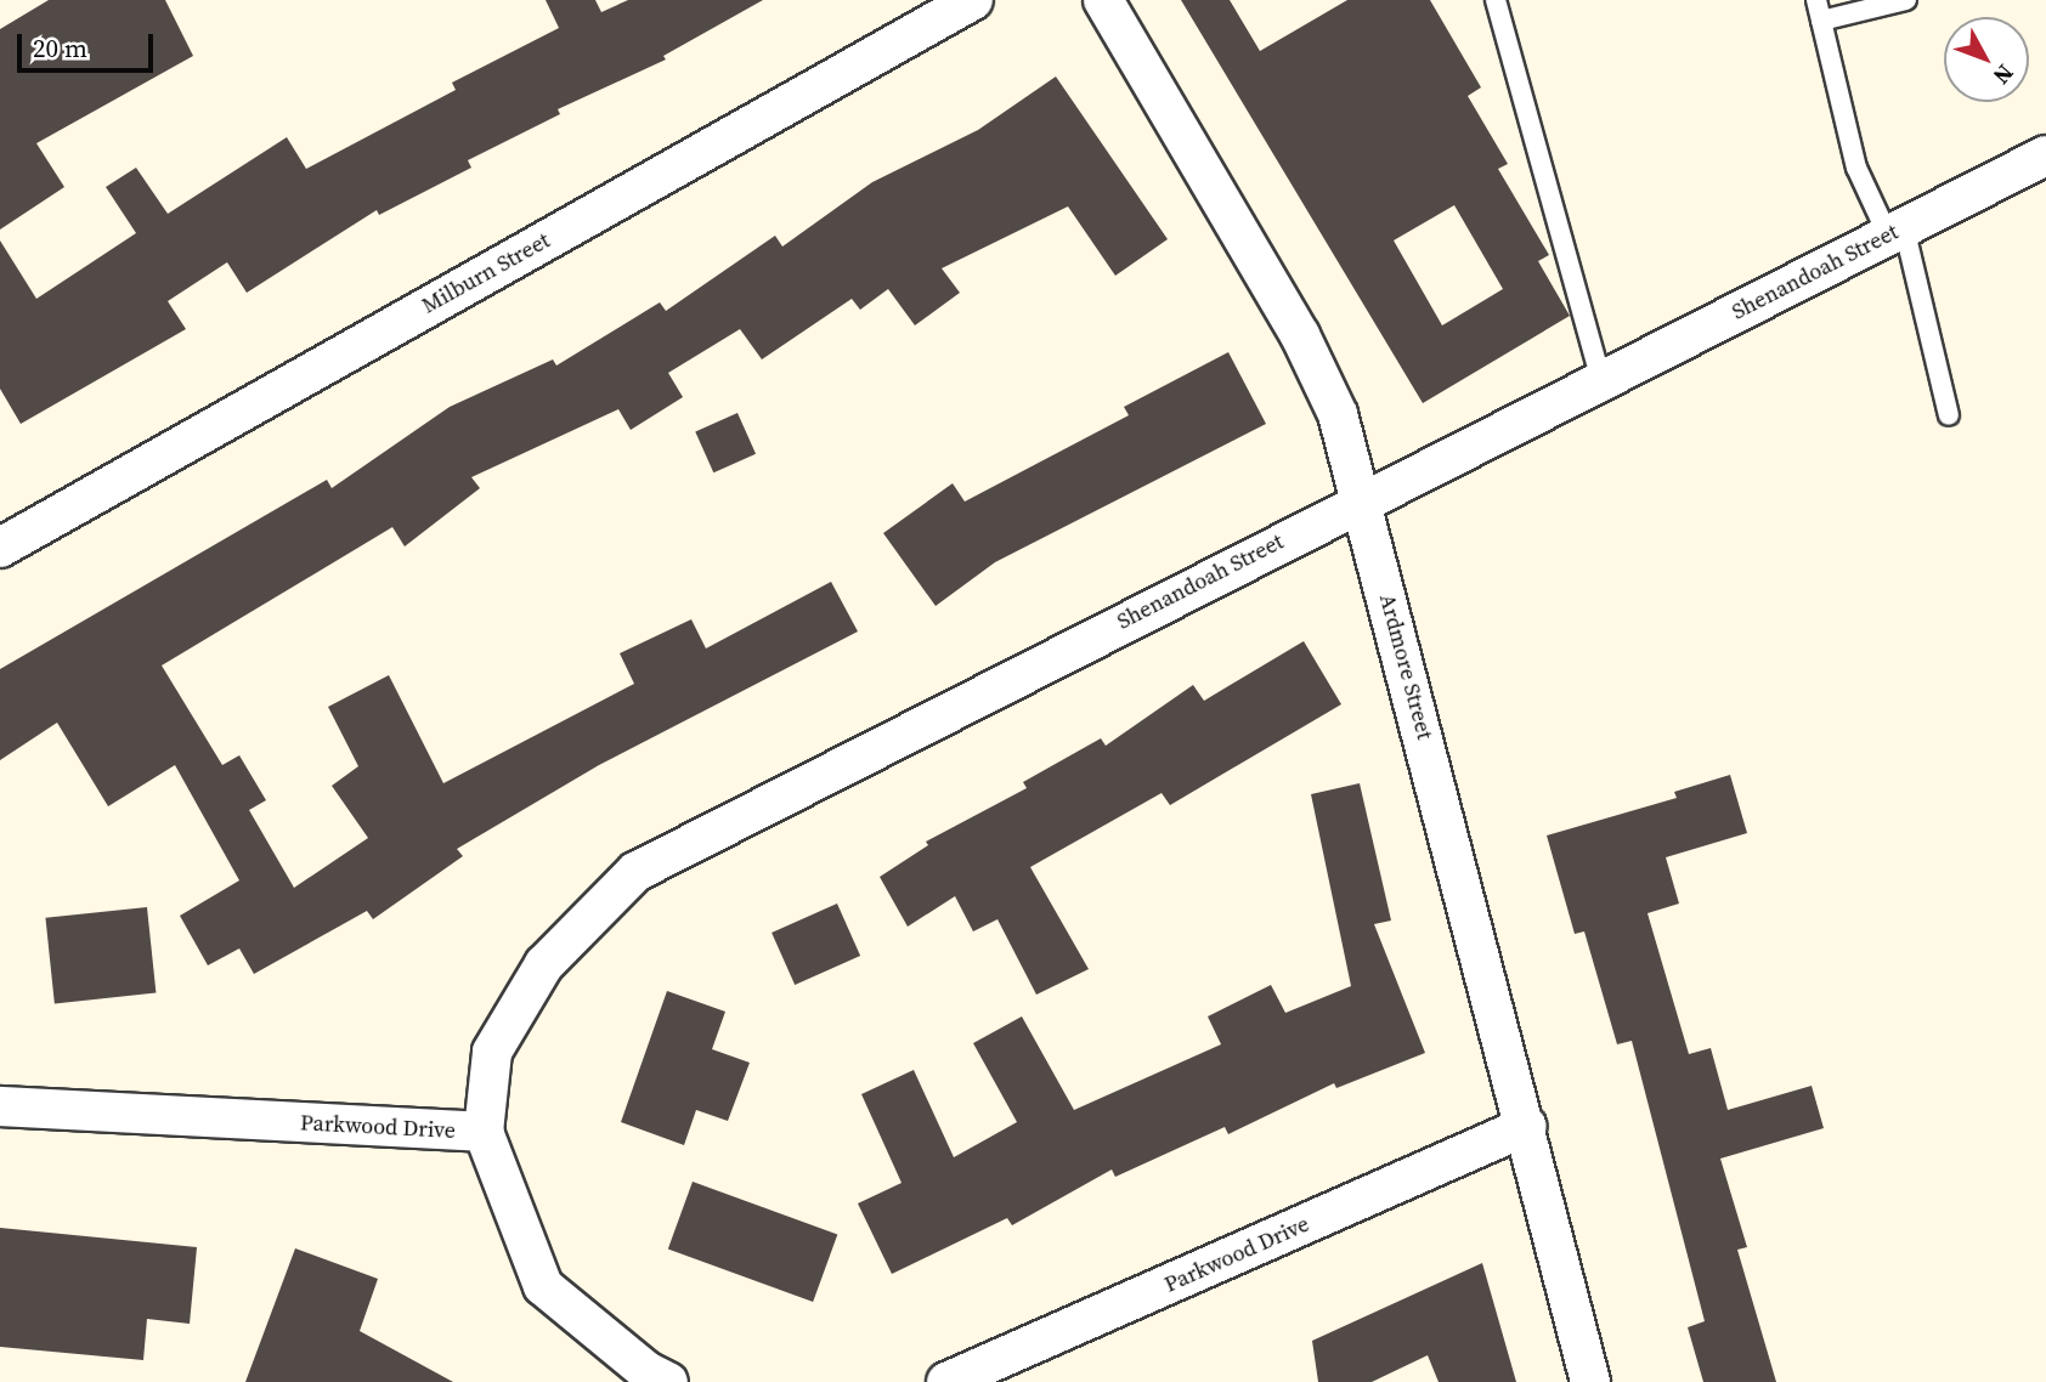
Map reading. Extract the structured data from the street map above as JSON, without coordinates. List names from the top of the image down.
{
  "streets": {
    "street": [
      "Shenandoah Street",
      "Milburn Street",
      "Ardmore Street",
      "Parkwood Drive"
    ]
  },
  "crossings": [
    ["Shenandoah Street", "Ardmore Street"],
    ["Shenandoah Street", "Parkwood Drive"],
    ["Ardmore Street", "Parkwood Drive"]
  ],
  "scale_bar": "20 m",
  "north": "bottom right"
}
